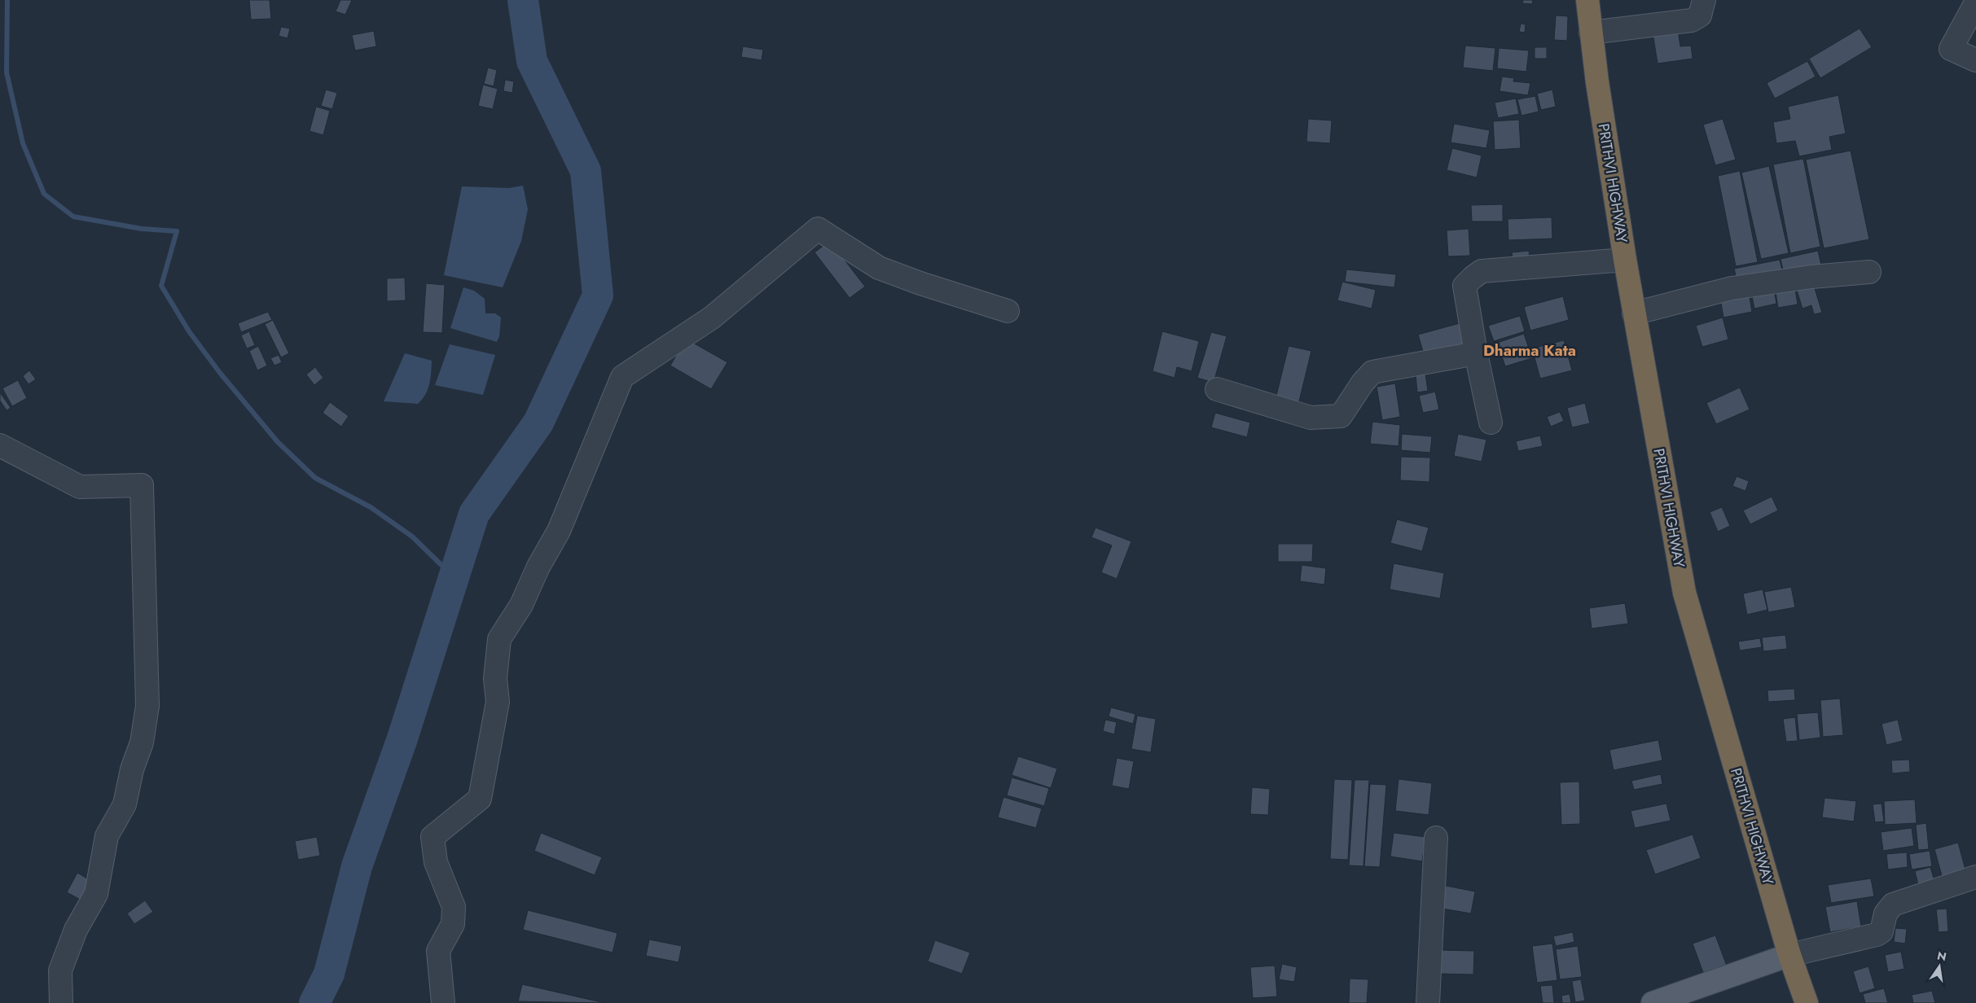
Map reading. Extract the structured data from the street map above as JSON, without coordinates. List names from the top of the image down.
{
  "streets": {
    "highway": ["PRITHVI HIGHWAY"]
  },
  "districts": ["Dharma Kata"],
  "north": "top"
}
